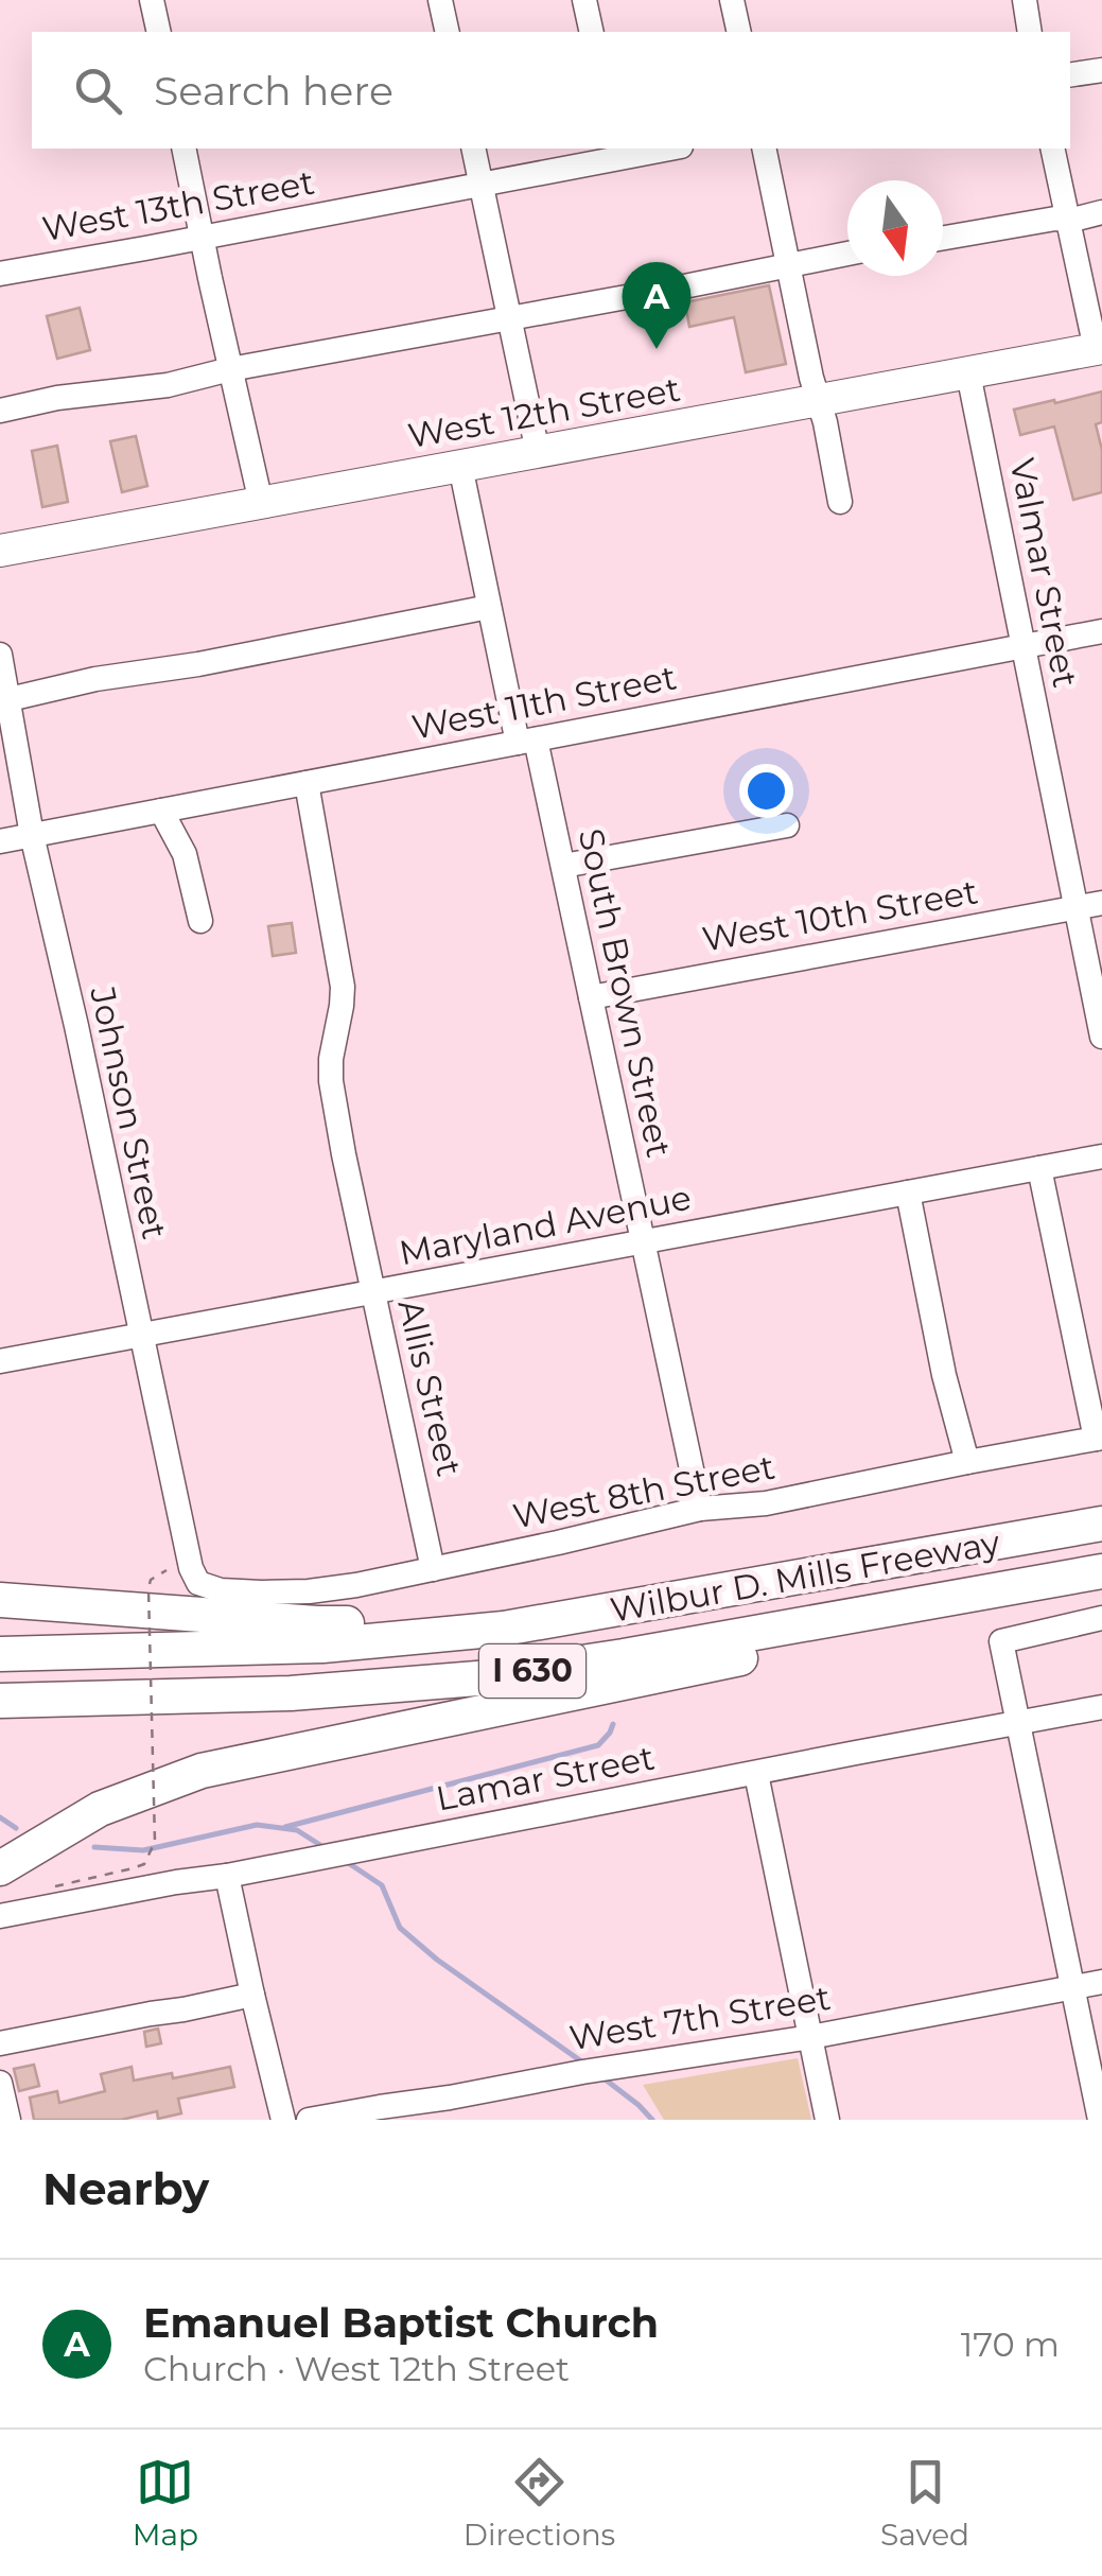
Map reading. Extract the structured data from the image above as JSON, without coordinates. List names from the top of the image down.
{
  "streets": {
    "highway": ["Wilbur D. Mills Freeway", "I 630"],
    "main road": ["West 12th Street"],
    "street": [
      "West 13th Street",
      "Valmar Street",
      "West 11th Street",
      "West 10th Street",
      "South Brown Street",
      "Johnson Street",
      "Maryland Avenue",
      "Allis Street",
      "West 8th Street",
      "Lamar Street",
      "West 7th Street"
    ]
  },
  "crossings": [
    ["West 12th Street", "Valmar Street"],
    ["West 12th Street", "South Brown Street"],
    ["Valmar Street", "West 11th Street"],
    ["Valmar Street", "West 10th Street"],
    ["West 11th Street", "South Brown Street"],
    ["West 11th Street", "Johnson Street"],
    ["West 11th Street", "Allis Street"],
    ["West 10th Street", "South Brown Street"],
    ["South Brown Street", "Maryland Avenue"],
    ["South Brown Street", "West 8th Street"],
    ["Johnson Street", "Maryland Avenue"],
    ["Johnson Street", "West 8th Street"],
    ["Maryland Avenue", "Allis Street"],
    ["Allis Street", "West 8th Street"]
  ],
  "north": "bottom",
  "page": {
    "search": "Search here",
    "pins": "A",
    "heading": "Nearby",
    "list": [
      {
        "mark": "A",
        "name": "Emanuel Baptist Church",
        "note": "Church · West 12th Street",
        "value": "170 m"
      }
    ],
    "nav": ["Map", "Directions", "Saved"]
  }
}
